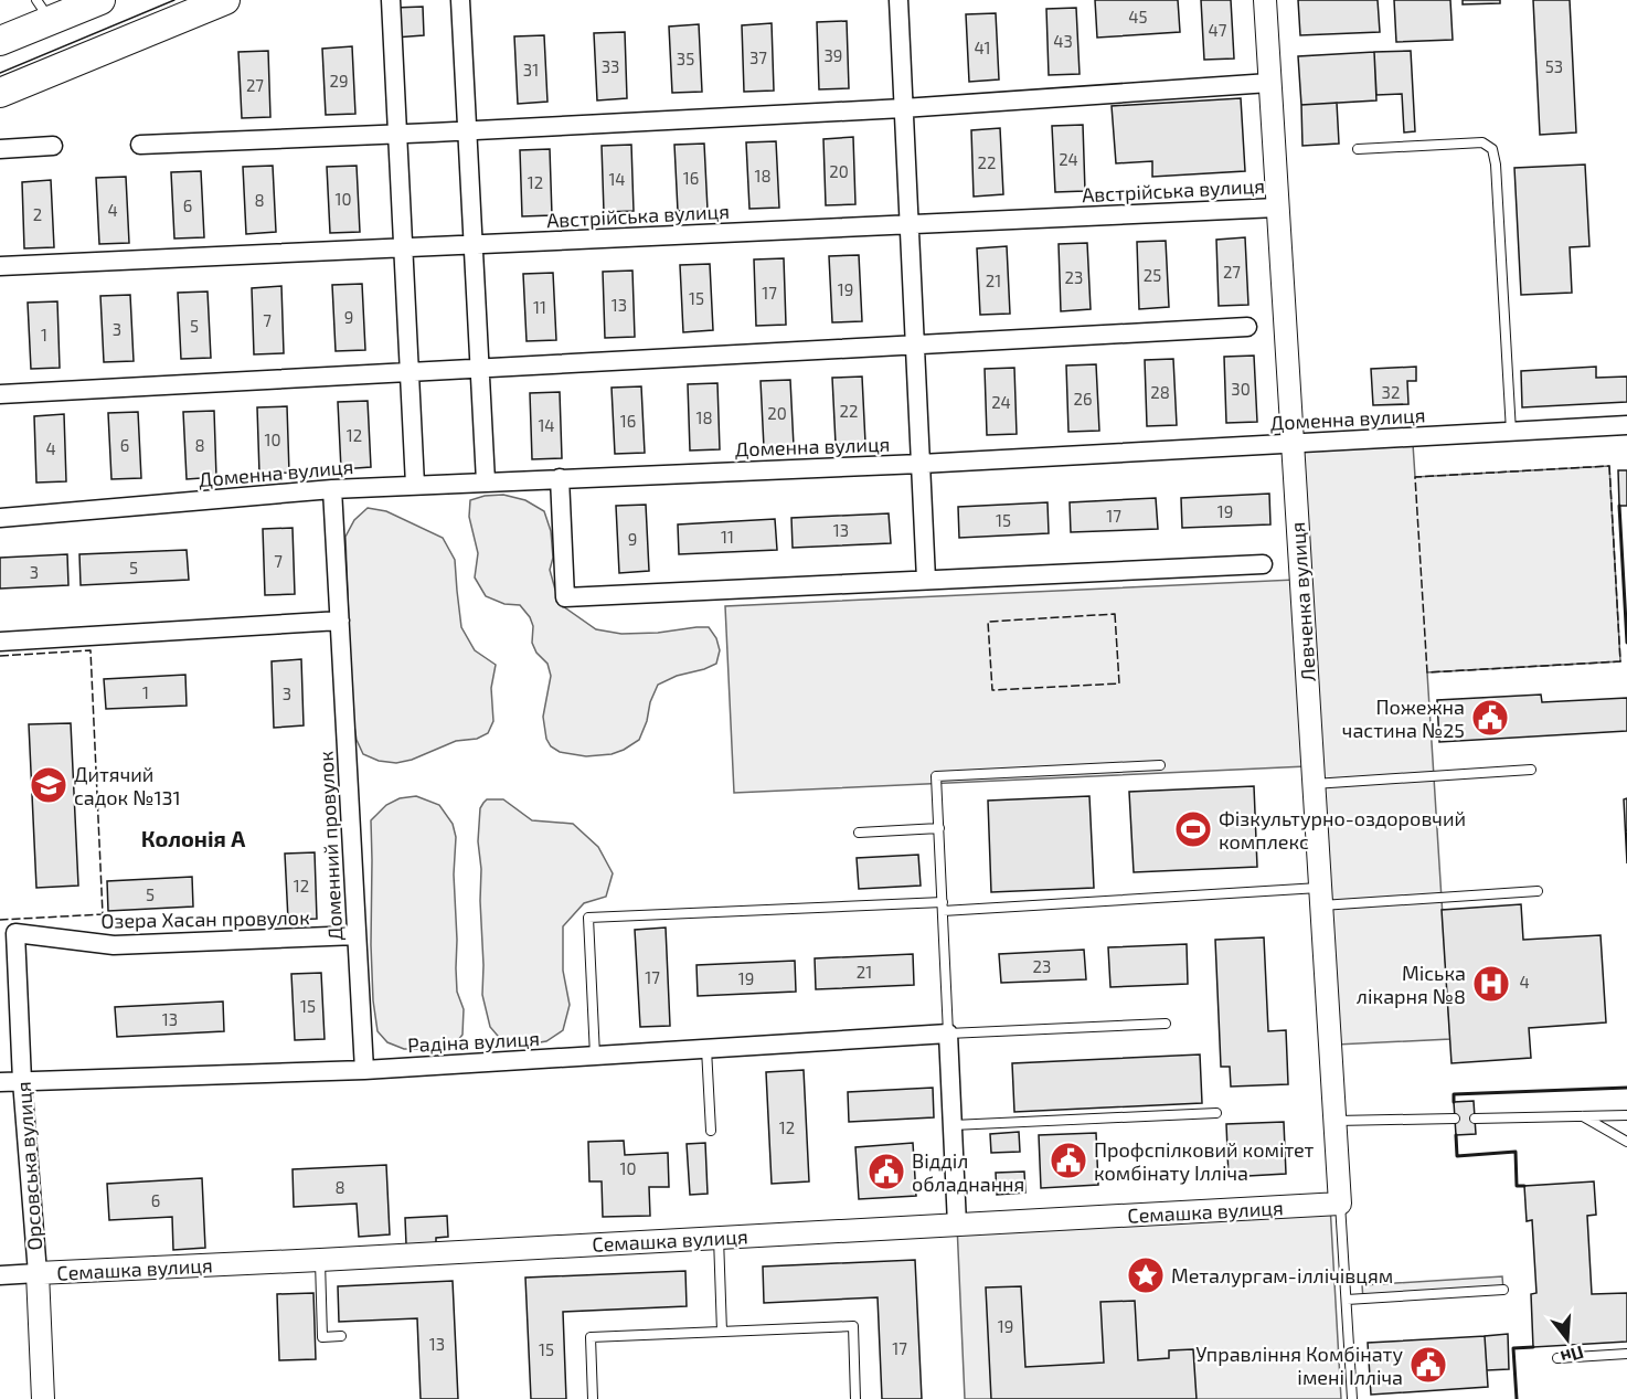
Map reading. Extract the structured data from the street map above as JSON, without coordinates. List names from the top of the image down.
{
  "streets": {
    "street": [
      "Австрійська вулиця",
      "Доменна вулиця",
      "Левченка вулиця",
      "Доменний провулок",
      "Озера Хасан провулок",
      "Радіна вулиця",
      "Орсовська вулиця",
      "Семашка вулиця"
    ]
  },
  "crossings": [
    ["Австрійська вулиця", "Левченка вулиця"],
    ["Доменна вулиця", "Левченка вулиця"],
    ["Доменна вулиця", "Доменний провулок"],
    ["Левченка вулиця", "Семашка вулиця"],
    ["Доменний провулок", "Озера Хасан провулок"],
    ["Доменний провулок", "Радіна вулиця"],
    ["Озера Хасан провулок", "Орсовська вулиця"],
    ["Радіна вулиця", "Орсовська вулиця"],
    ["Орсовська вулиця", "Семашка вулиця"]
  ],
  "districts": ["Колонія А"],
  "places": {
    "public building": [
      "Пожежна частина №25",
      "Профспілковий комітет комбінату Ілліча",
      "Відділ обладнання",
      "Управління Комбінату імені Ілліча"
    ],
    "school or university": ["Дитячий садок №131"],
    "sports": ["Фізкультурно-оздоровчий комплекс"],
    "hospital": ["Міська лікарня №8"],
    "place": ["Металургам-іллічівцям"]
  },
  "house_numbers": [
    "45",
    "47",
    "43",
    "41",
    "39",
    "37",
    "35",
    "33",
    "53",
    "31",
    "29",
    "27",
    "24",
    "22",
    "20",
    "18",
    "16",
    "14",
    "12",
    "10",
    "8",
    "6",
    "4",
    "2",
    "27",
    "25",
    "23",
    "21",
    "19",
    "17",
    "15",
    "13",
    "11",
    "9",
    "7",
    "5",
    "3",
    "1",
    "30",
    "28",
    "32",
    "26",
    "24",
    "22",
    "20",
    "18",
    "16",
    "14",
    "12",
    "10",
    "6",
    "8",
    "4",
    "19",
    "17",
    "15",
    "13",
    "11",
    "9",
    "7",
    "5",
    "3",
    "1",
    "3",
    "12",
    "5",
    "23",
    "21",
    "17",
    "19",
    "4",
    "15",
    "13",
    "12",
    "10",
    "8",
    "6",
    "19",
    "13",
    "17",
    "15"
  ],
  "north": "bottom"
}
